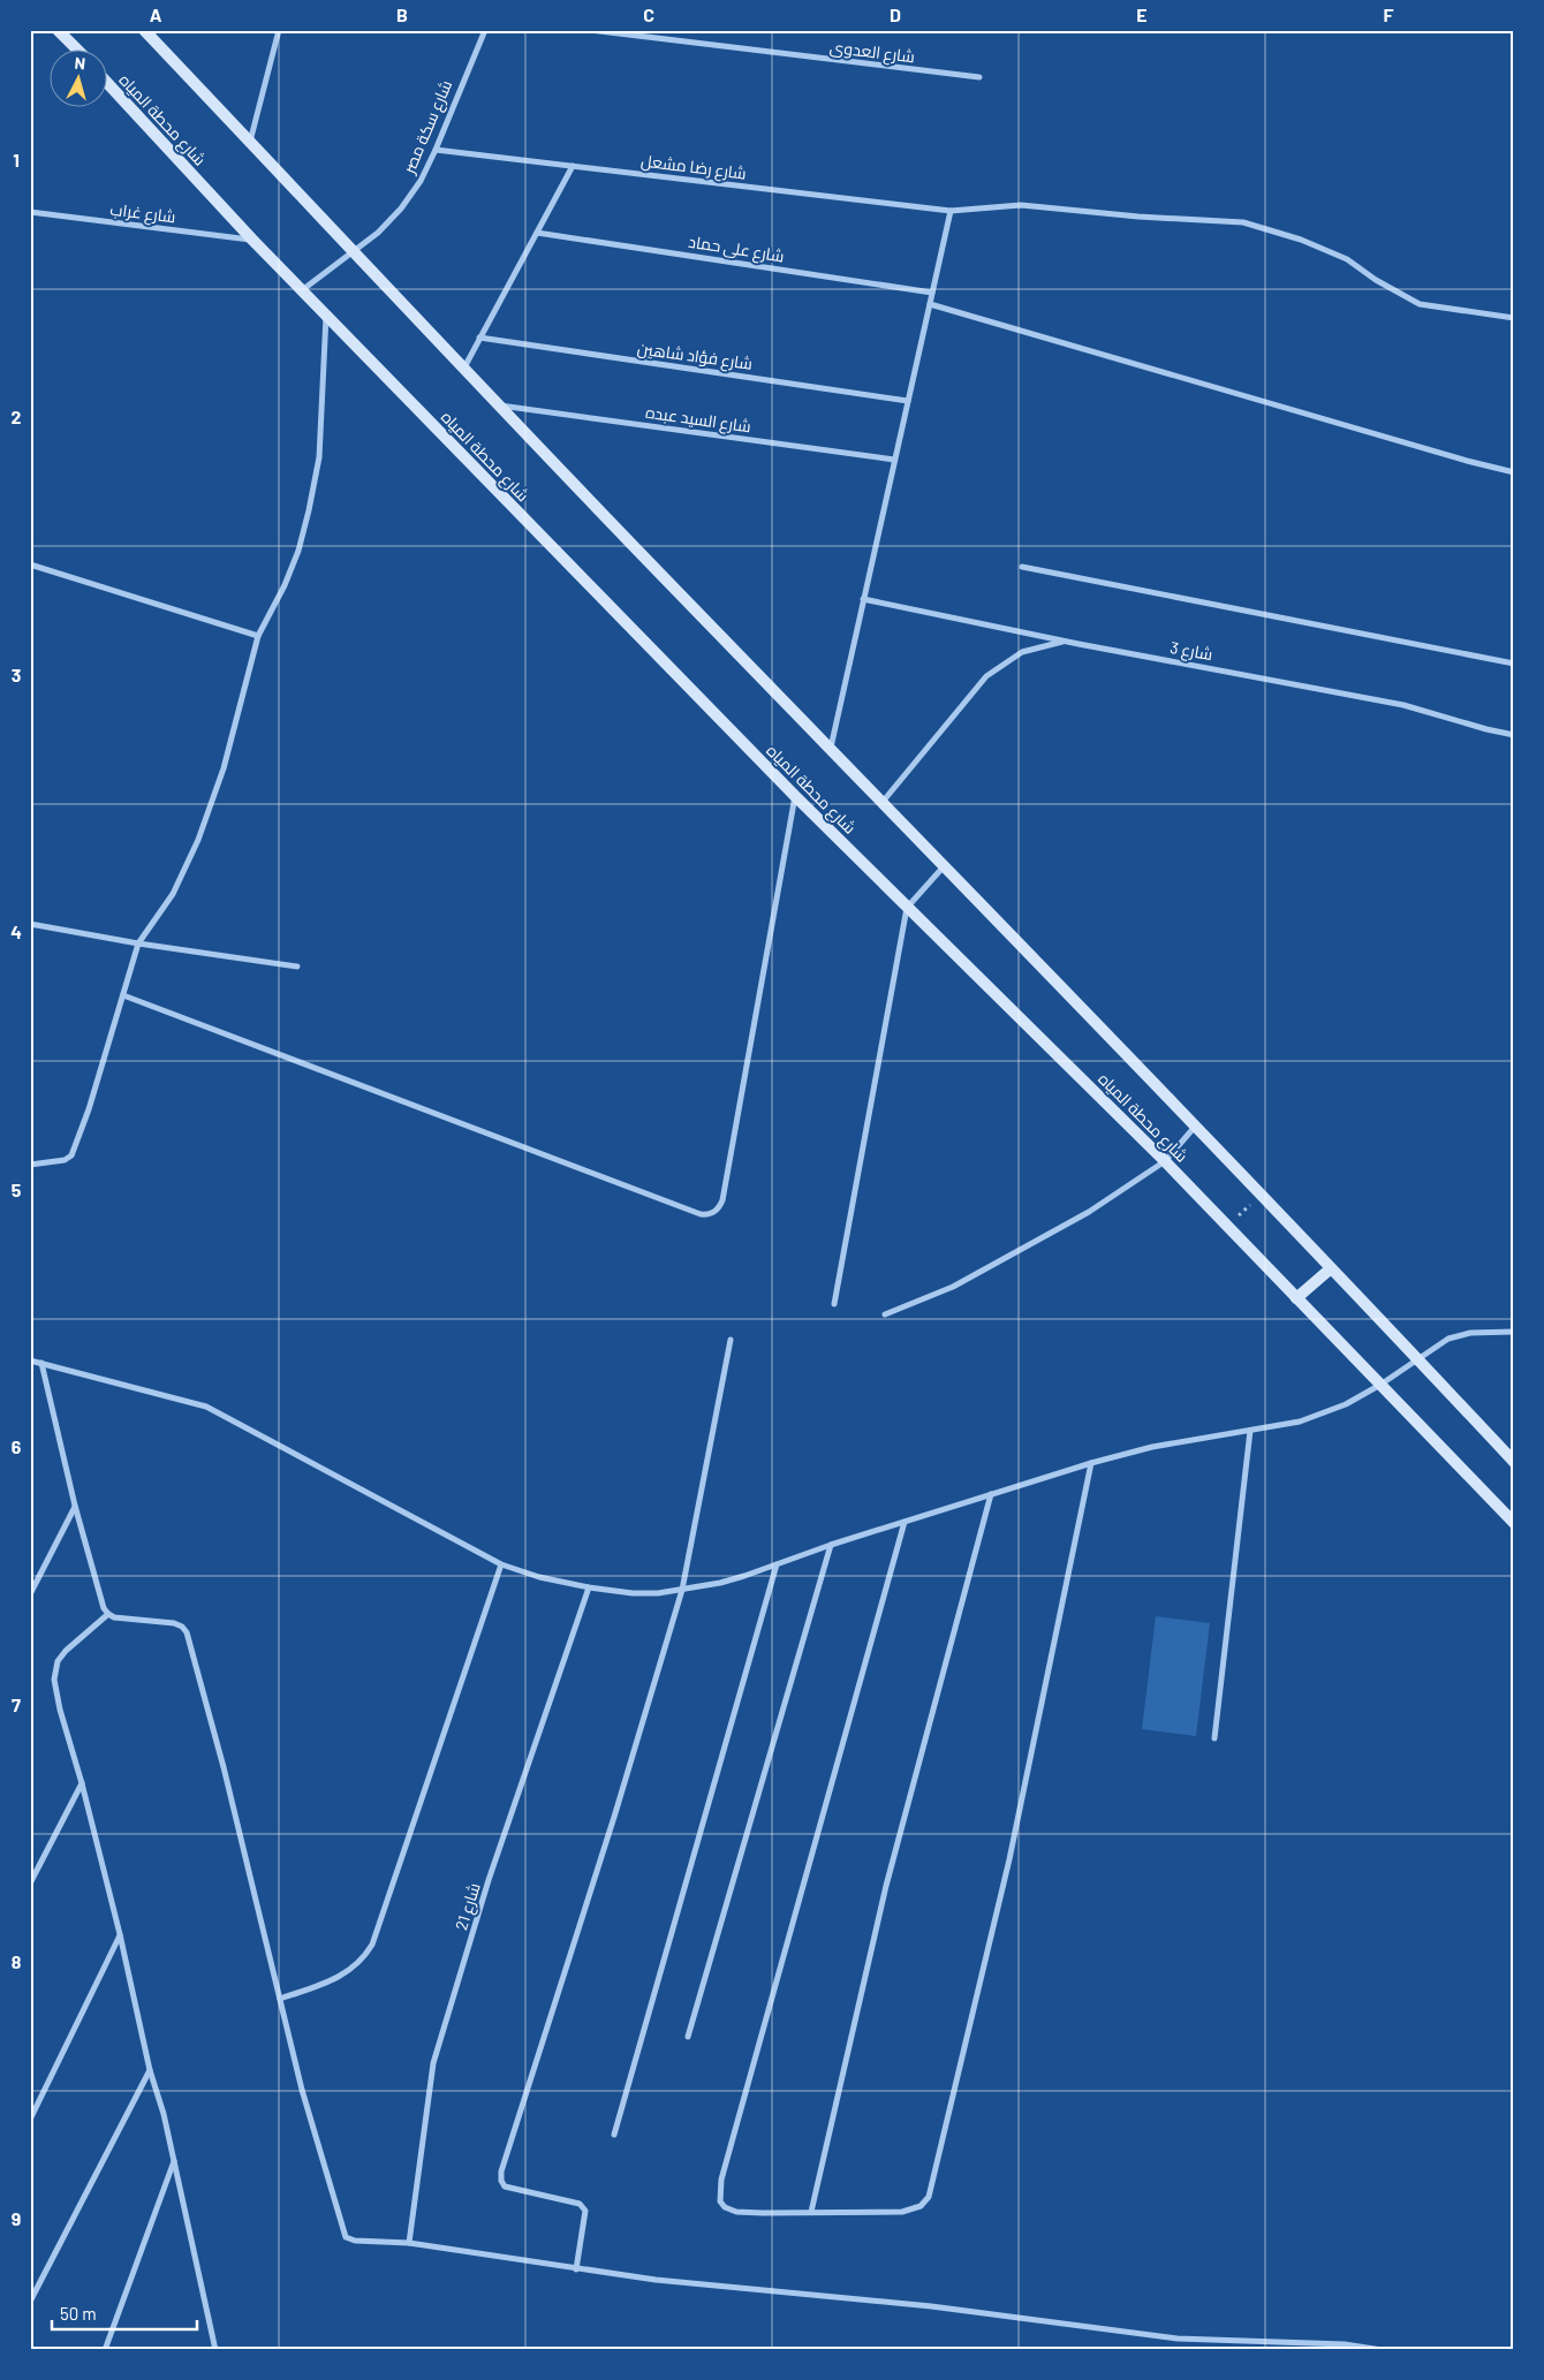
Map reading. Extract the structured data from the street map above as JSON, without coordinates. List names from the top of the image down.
{
  "streets": {
    "street": [
      "شارع العدوى",
      "شارع محطة المياه",
      "شارع سكة مصر",
      "شارع رضا مشعل",
      "شارع غراب",
      "شارع على حماد",
      "شارع فؤاد شاهين",
      "شارع السيد عبده",
      "شارع 3",
      "شارع 21"
    ]
  },
  "crossings": [
    ["شارع محطة المياه", "شارع سكة مصر"],
    ["شارع محطة المياه", "شارع غراب"],
    ["شارع محطة المياه", "شارع السيد عبده"],
    ["شارع سكة مصر", "شارع رضا مشعل"]
  ],
  "scale_bar": "50 m",
  "north": "top",
  "grid": {
    "columns": [
      "A",
      "B",
      "C",
      "D",
      "E",
      "F"
    ],
    "rows": [
      "1",
      "2",
      "3",
      "4",
      "5",
      "6",
      "7",
      "8",
      "9"
    ]
  }
}
